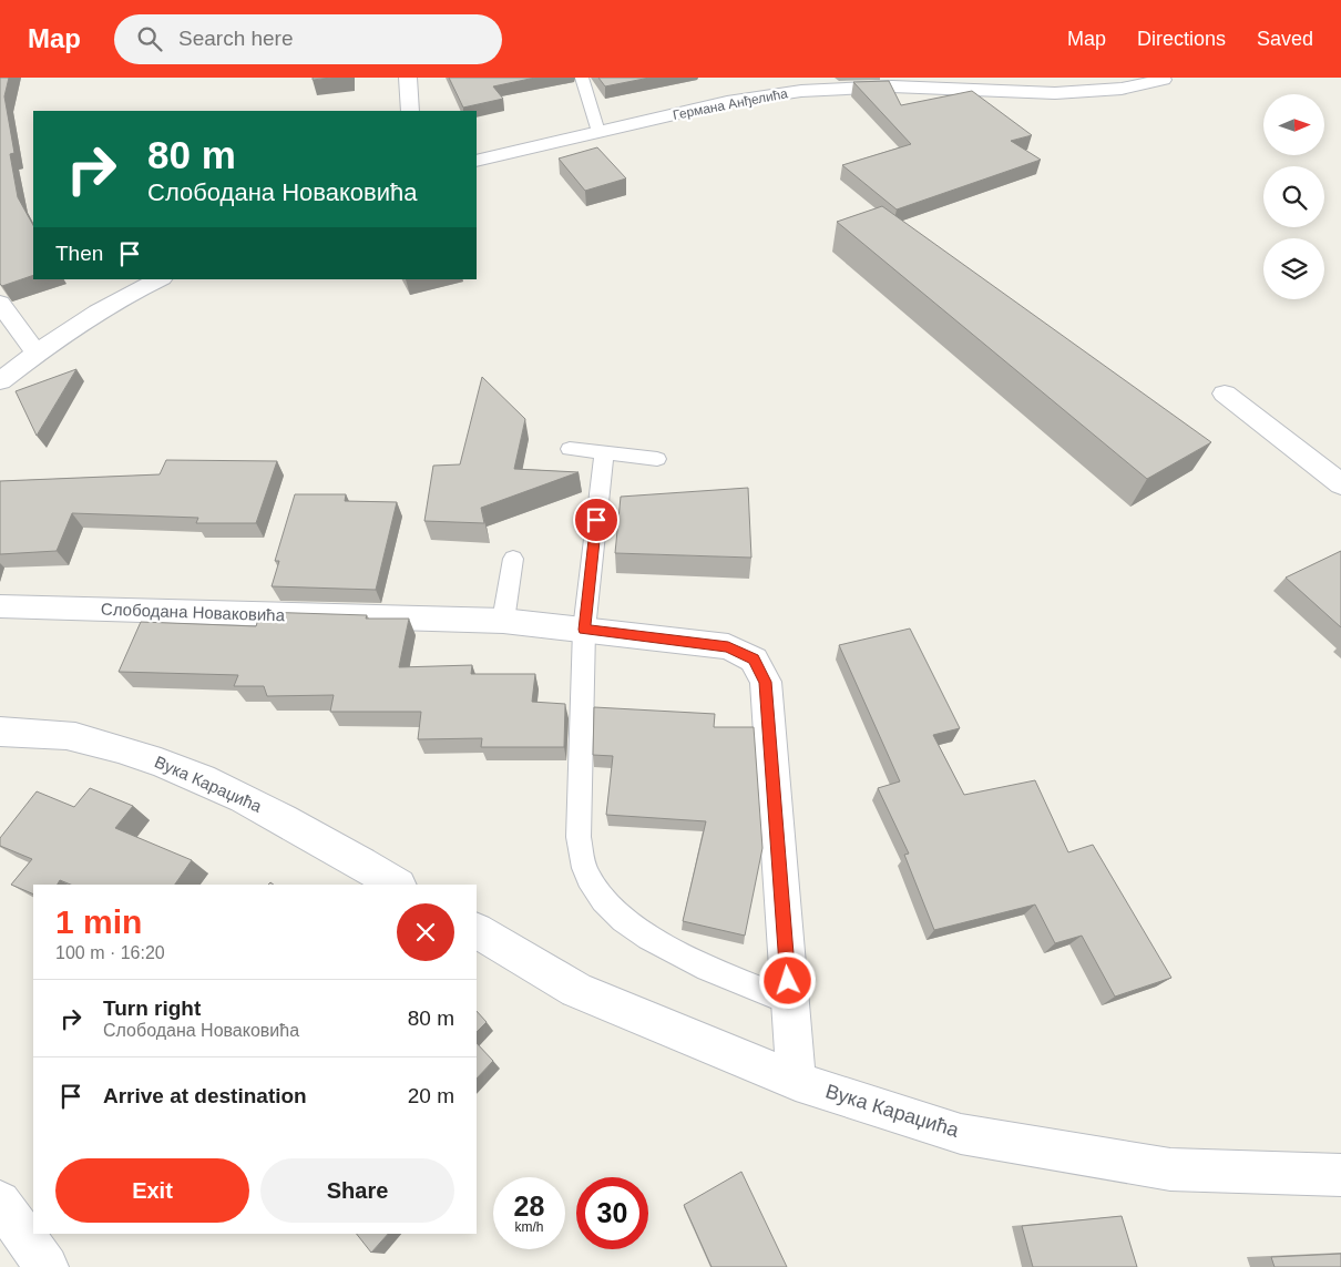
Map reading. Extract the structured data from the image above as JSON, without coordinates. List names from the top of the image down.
{
  "streets": {
    "street": ["Германа Анђелића", "Слободана Новаковића", "Вука Караџића"]
  },
  "crossings": [
    ["Слободана Новаковића", "Вука Караџића"]
  ],
  "north": "right",
  "page": {
    "header": "Map",
    "search": "Search here",
    "nav": ["Map", "Directions", "Saved"],
    "turn": ["80 m", "Слободана Новаковића"],
    "then": "Then",
    "heading": ["1 min", "100 m · 16:20"],
    "list": [
      {
        "name": "Turn right",
        "note": "Слободана Новаковића",
        "value": "80 m"
      },
      {
        "name": "Arrive at destination",
        "value": "20 m"
      }
    ],
    "buttons": ["Exit", "Share"],
    "speed": "28 km/h",
    "limit": "30"
  }
}
